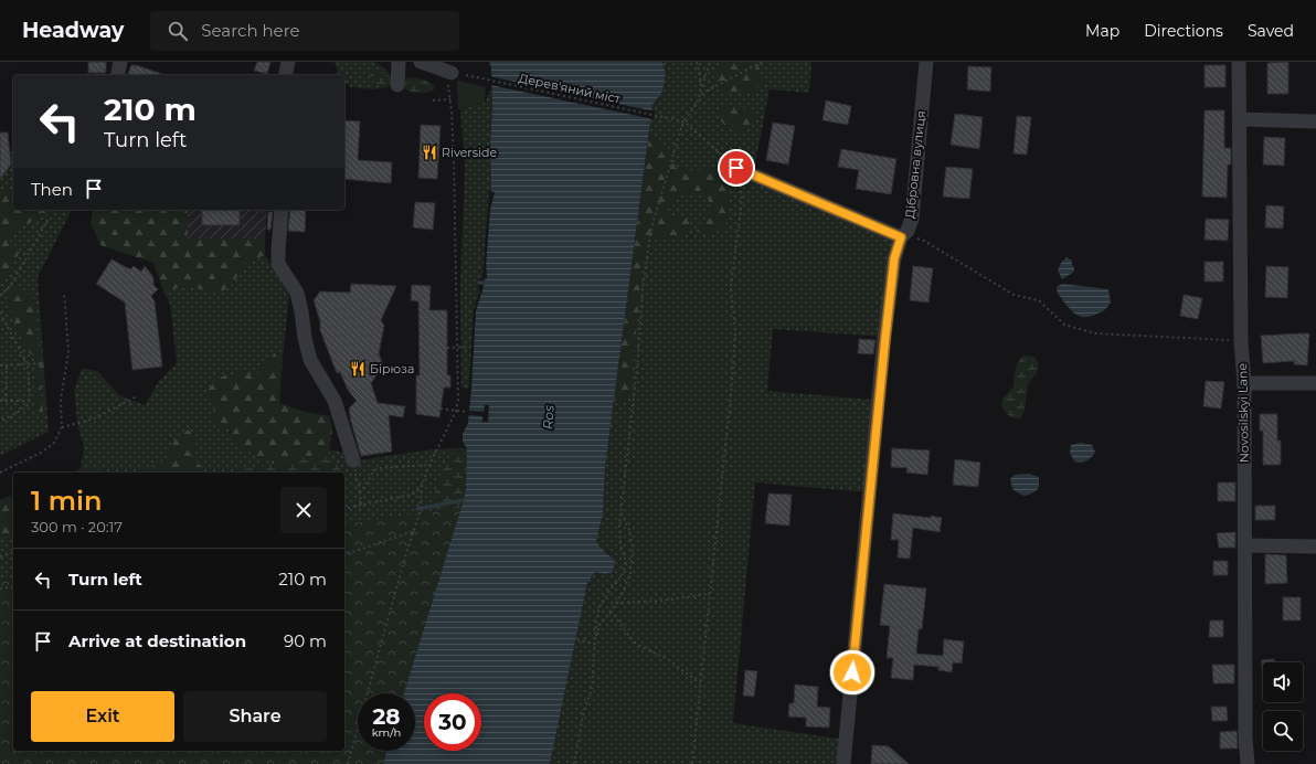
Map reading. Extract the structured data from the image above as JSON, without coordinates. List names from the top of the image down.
{
  "streets": {
    "street": ["Дібровна вулиця", "Novosilskyi Lane"],
    "path": ["Дерев'яний міст"]
  },
  "water": ["Ros"],
  "places": {
    "restaurant": ["Riverside", "Бірюза"]
  },
  "page": {
    "header": "Headway",
    "search": "Search here",
    "nav": ["Map", "Directions", "Saved"],
    "turn": ["210 m", "Turn left"],
    "then": "Then",
    "heading": ["1 min", "300 m · 20:17"],
    "list": [
      {
        "name": "Turn left",
        "value": "210 m"
      },
      {
        "name": "Arrive at destination",
        "value": "90 m"
      }
    ],
    "buttons": ["Exit", "Share"],
    "speed": "28 km/h",
    "limit": "30"
  }
}
